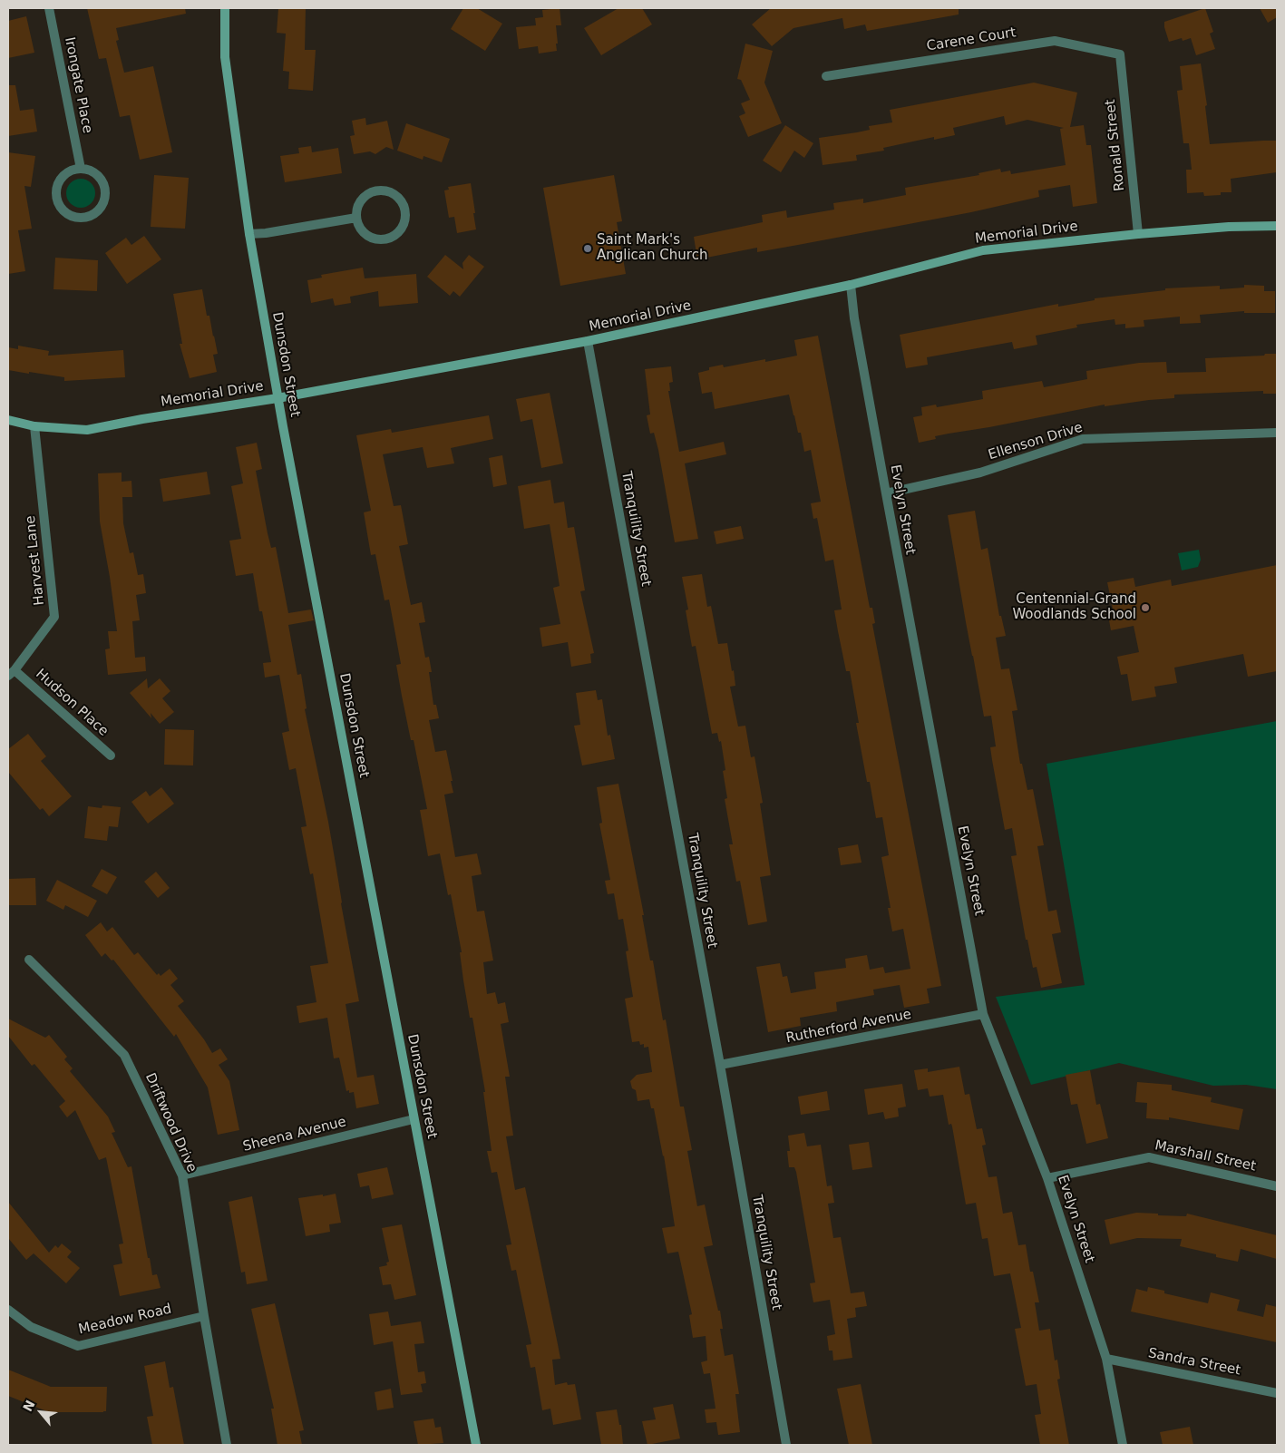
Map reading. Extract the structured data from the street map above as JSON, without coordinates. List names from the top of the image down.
{
  "streets": {
    "main road": ["Memorial Drive", "Dunsdon Street"],
    "street": [
      "Carene Court",
      "Irongate Place",
      "Ronald Street",
      "Ellenson Drive",
      "Evelyn Street",
      "Tranquility Street",
      "Harvest Lane",
      "Hudson Place",
      "Rutherford Avenue",
      "Driftwood Drive",
      "Sheena Avenue",
      "Marshall Street",
      "Meadow Road",
      "Sandra Street"
    ]
  },
  "crossings": [
    ["Carene Court", "Ronald Street"],
    ["Ronald Street", "Memorial Drive"],
    ["Memorial Drive", "Dunsdon Street"],
    ["Memorial Drive", "Evelyn Street"],
    ["Memorial Drive", "Tranquility Street"],
    ["Memorial Drive", "Harvest Lane"],
    ["Dunsdon Street", "Sheena Avenue"],
    ["Ellenson Drive", "Evelyn Street"],
    ["Evelyn Street", "Rutherford Avenue"],
    ["Evelyn Street", "Marshall Street"],
    ["Evelyn Street", "Sandra Street"],
    ["Tranquility Street", "Rutherford Avenue"],
    ["Harvest Lane", "Hudson Place"],
    ["Driftwood Drive", "Sheena Avenue"],
    ["Driftwood Drive", "Meadow Road"]
  ],
  "places": ["Saint Mark's Anglican Church", "Centennial-Grand Woodlands School"],
  "north": "top left"
}
